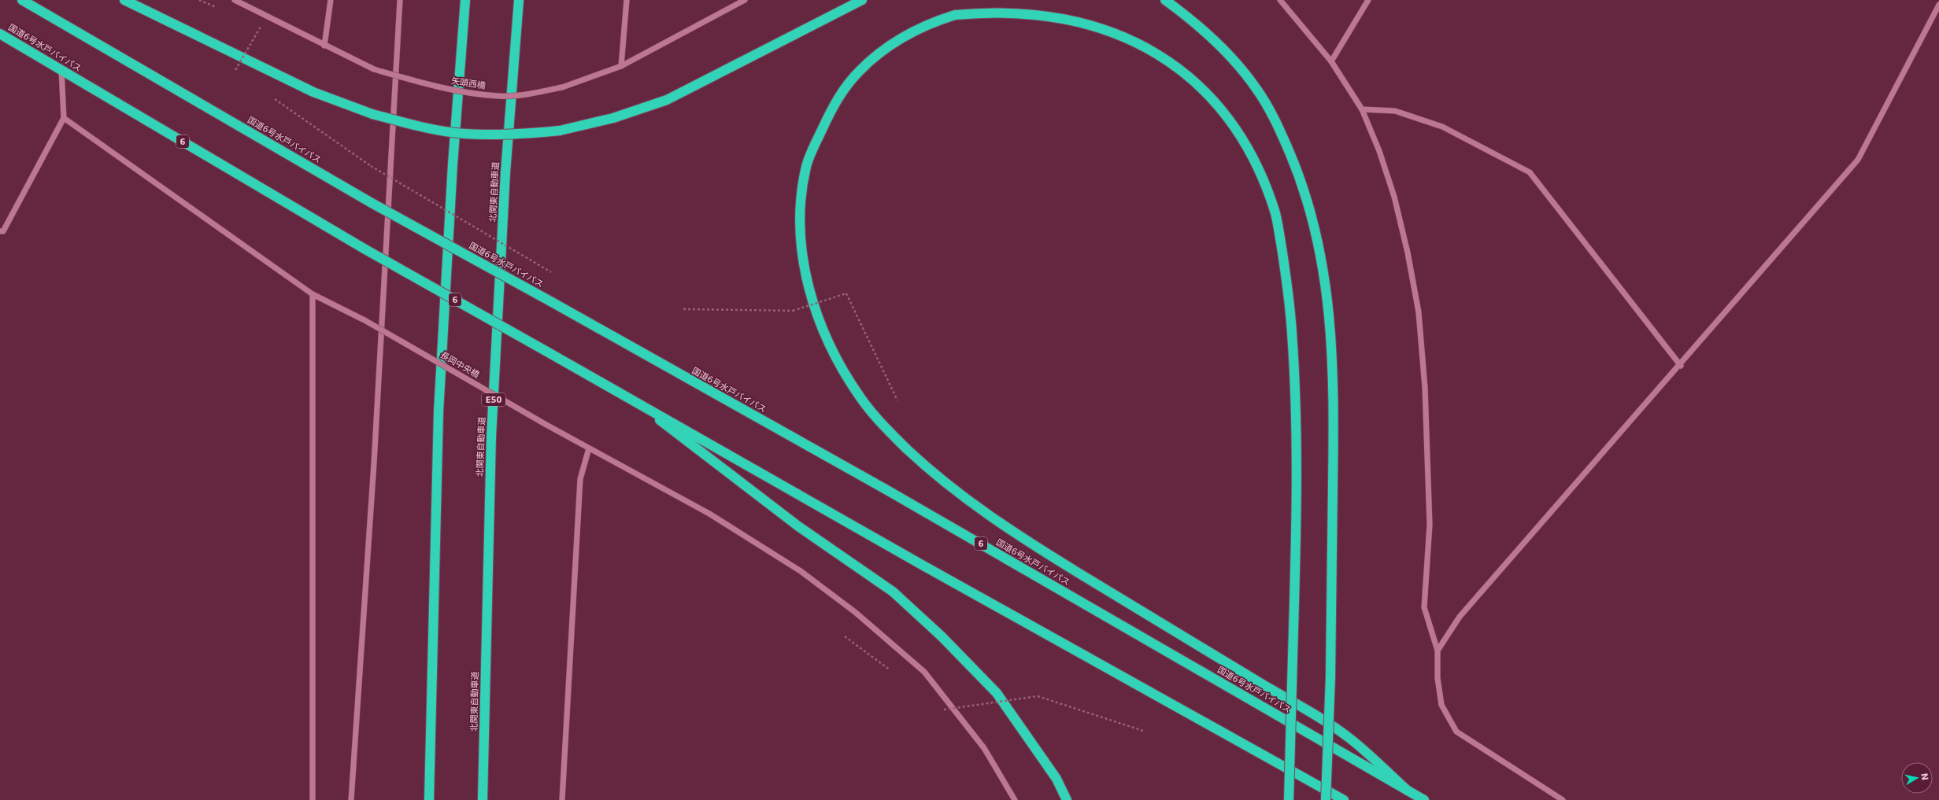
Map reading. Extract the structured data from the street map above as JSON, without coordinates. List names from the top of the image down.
{
  "streets": {
    "highway": [
      "国道6号水戸バイパス",
      "6",
      "北関東自動車道",
      "E50"
    ],
    "street": ["矢頭西橋", "長岡中央橋"]
  },
  "north": "right"
}
